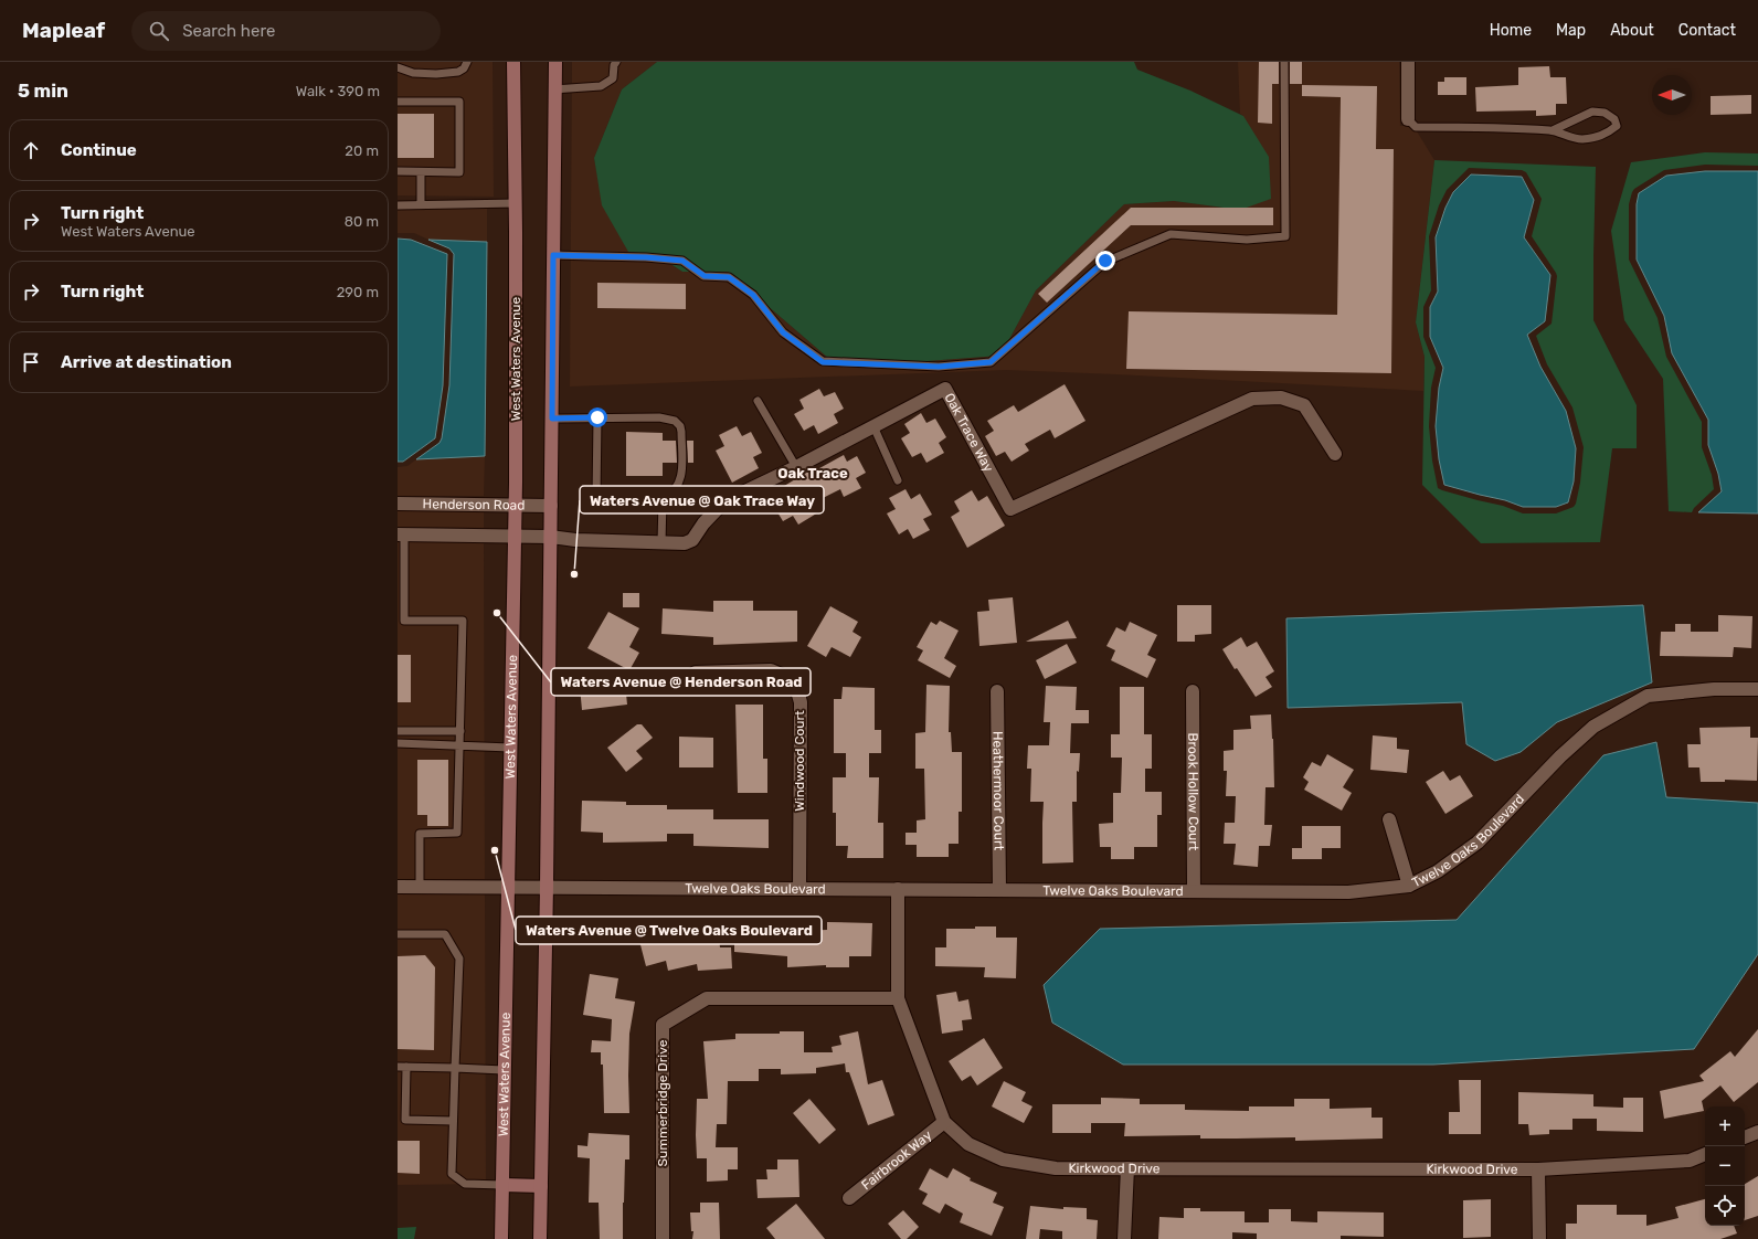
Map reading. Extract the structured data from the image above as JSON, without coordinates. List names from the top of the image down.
{
  "streets": {
    "main road": ["West Waters Avenue"],
    "street": [
      "Oak Trace Way",
      "Henderson Road",
      "Windwood Court",
      "Heathermoor Court",
      "Brook Hollow Court",
      "Twelve Oaks Boulevard",
      "Summerbridge Drive",
      "Fairbrook Way",
      "Kirkwood Drive"
    ]
  },
  "crossings": [
    ["West Waters Avenue", "Henderson Road"],
    ["West Waters Avenue", "Twelve Oaks Boulevard"],
    ["Windwood Court", "Twelve Oaks Boulevard"],
    ["Heathermoor Court", "Twelve Oaks Boulevard"],
    ["Brook Hollow Court", "Twelve Oaks Boulevard"],
    ["Twelve Oaks Boulevard", "Kirkwood Drive"],
    ["Summerbridge Drive", "Kirkwood Drive"],
    ["Fairbrook Way", "Kirkwood Drive"]
  ],
  "districts": ["Oak Trace"],
  "places": ["Waters Avenue @ Oak Trace Way", "Waters Avenue @ Henderson Road", "Waters Avenue @ Twelve Oaks Boulevard"],
  "north": "left",
  "page": {
    "header": "Mapleaf",
    "search": "Search here",
    "nav": [
      "Home",
      "Map",
      "About",
      "Contact"
    ],
    "heading": ["5 min", "Walk · 390 m"],
    "list": [
      ["Continue", "20 m"],
      ["Turn right", "West Waters Avenue", "80 m"],
      ["Turn right", "290 m"],
      "Arrive at destination"
    ],
    "map_buttons": ["+", "−"]
  }
}
